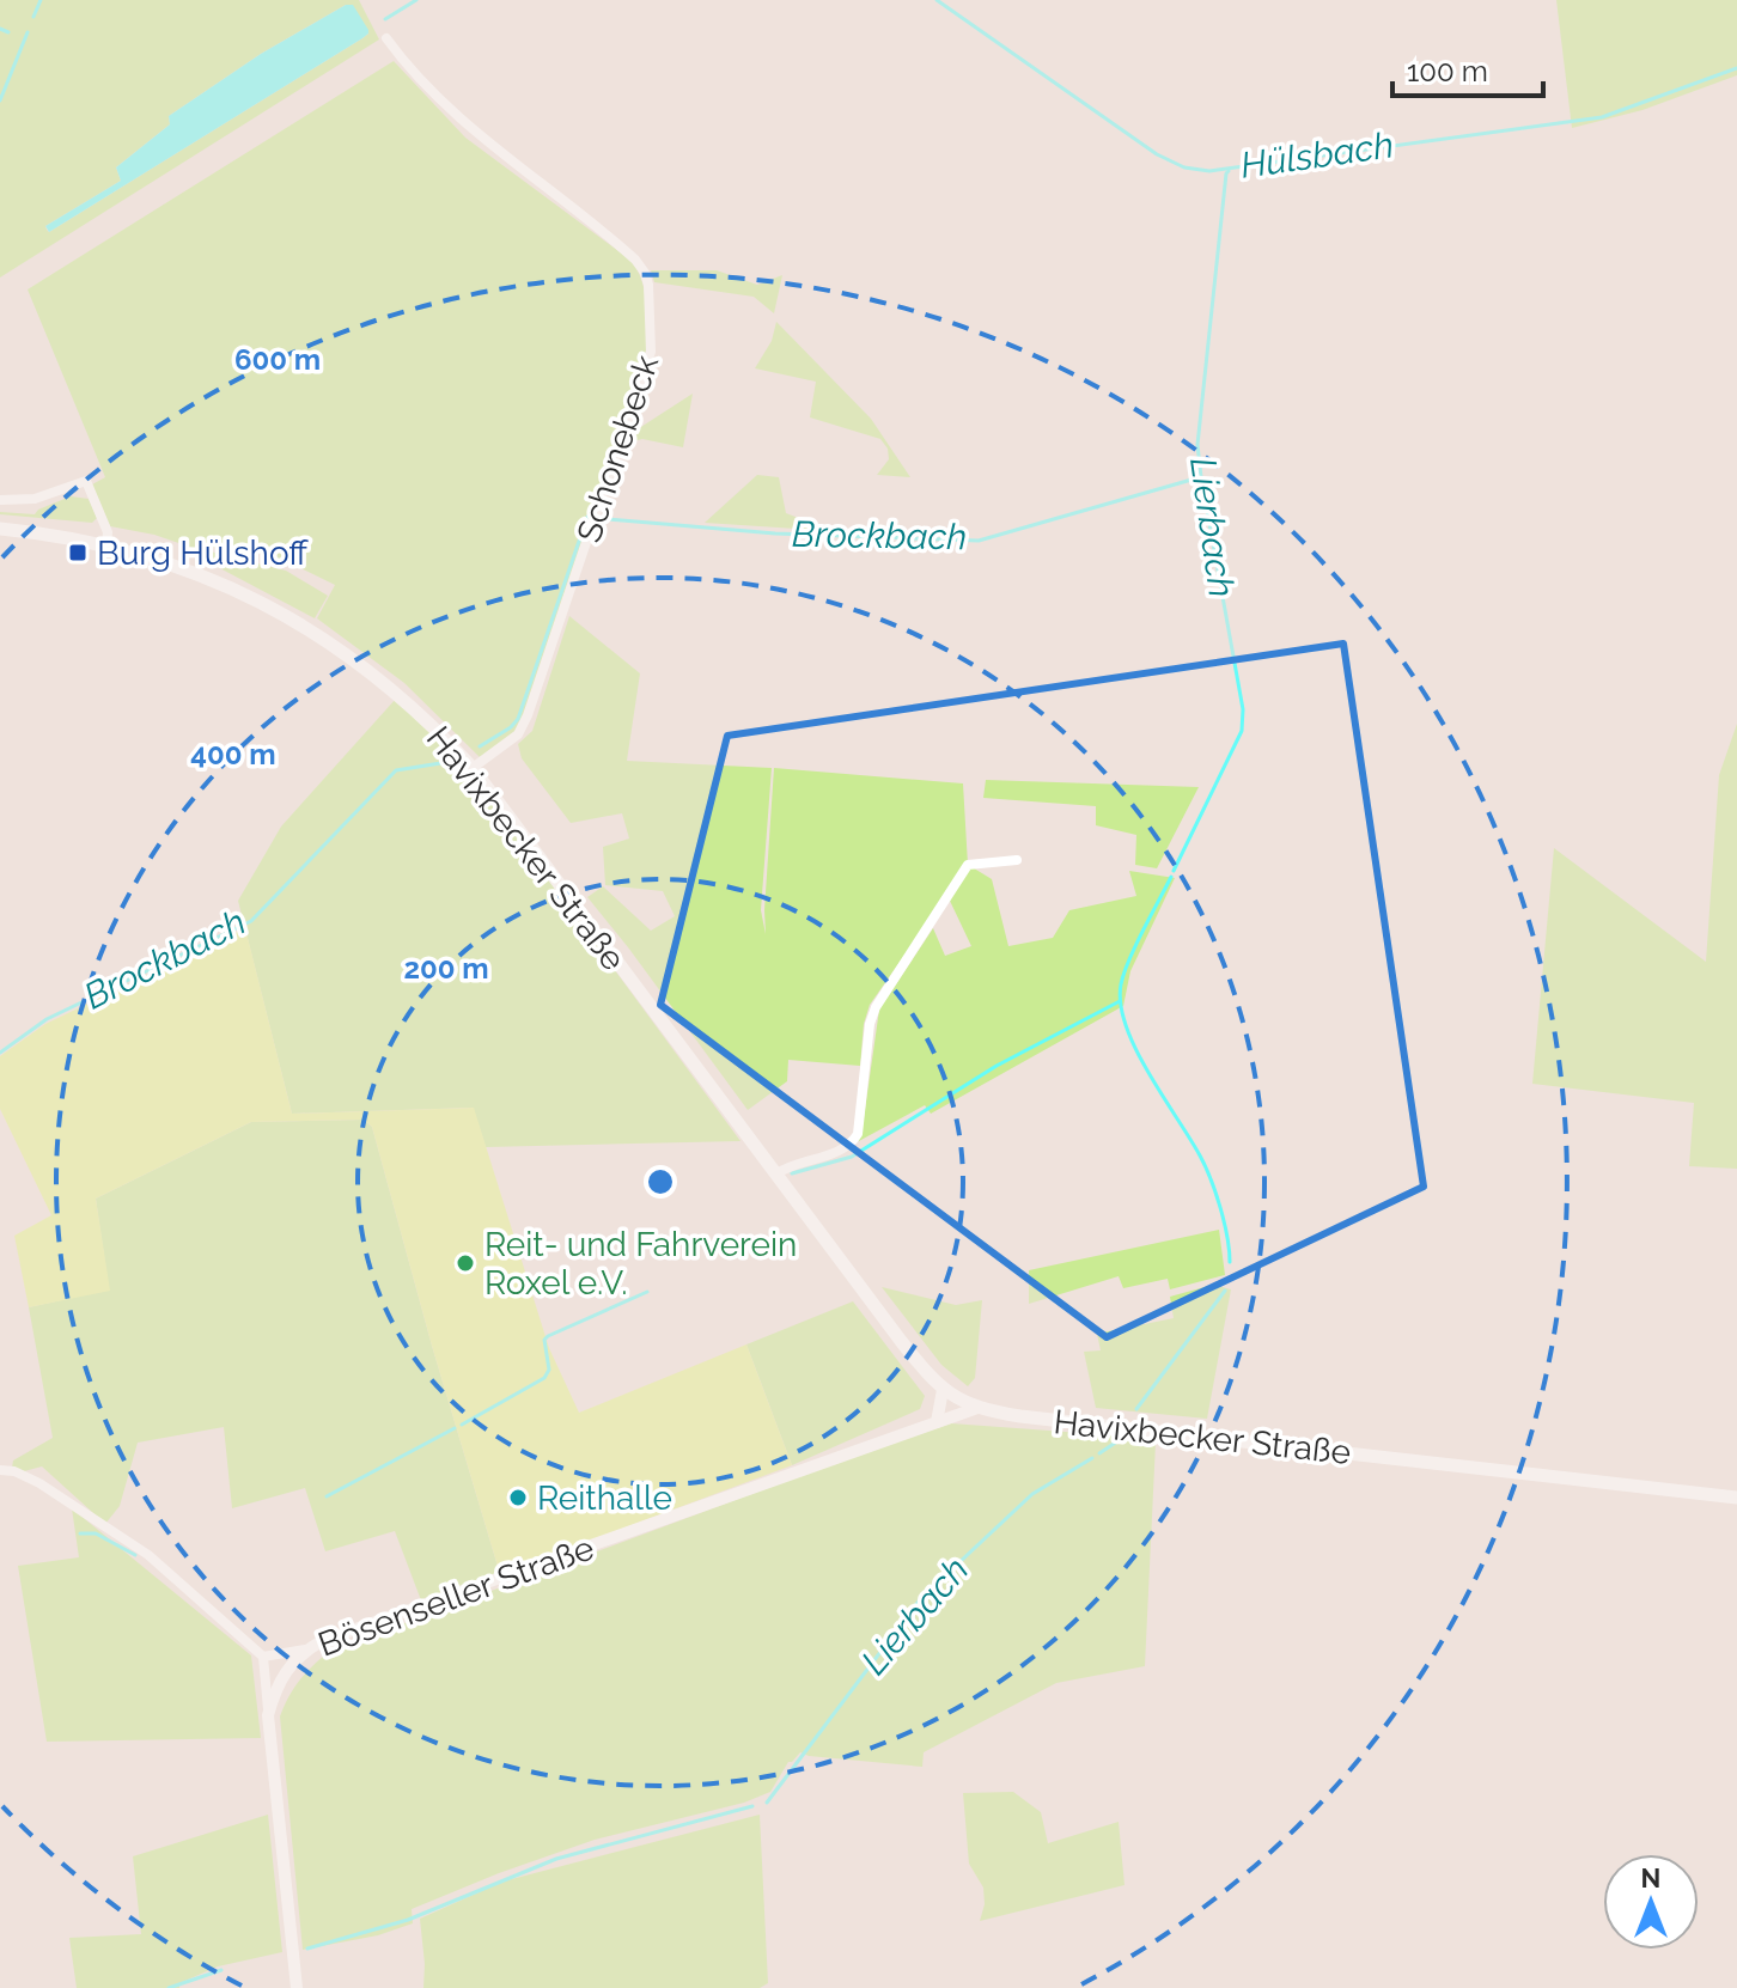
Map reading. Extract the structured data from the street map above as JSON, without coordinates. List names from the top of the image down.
{
  "streets": {
    "main road": ["Havixbecker Straße"],
    "street": ["Schonebeck", "Bösenseller Straße"]
  },
  "crossings": [
    ["Schonebeck", "Havixbecker Straße"],
    ["Havixbecker Straße", "Bösenseller Straße"]
  ],
  "water": ["Hülsbach", "Lierbach", "Brockbach"],
  "places": {
    "transit": ["Burg Hülshoff"],
    "other": ["Reit- und Fahrverein Roxel e.V.", "Reithalle"]
  },
  "scale_bar": "100 m",
  "north": "top",
  "rings": ["600 m", "400 m", "200 m"]
}
